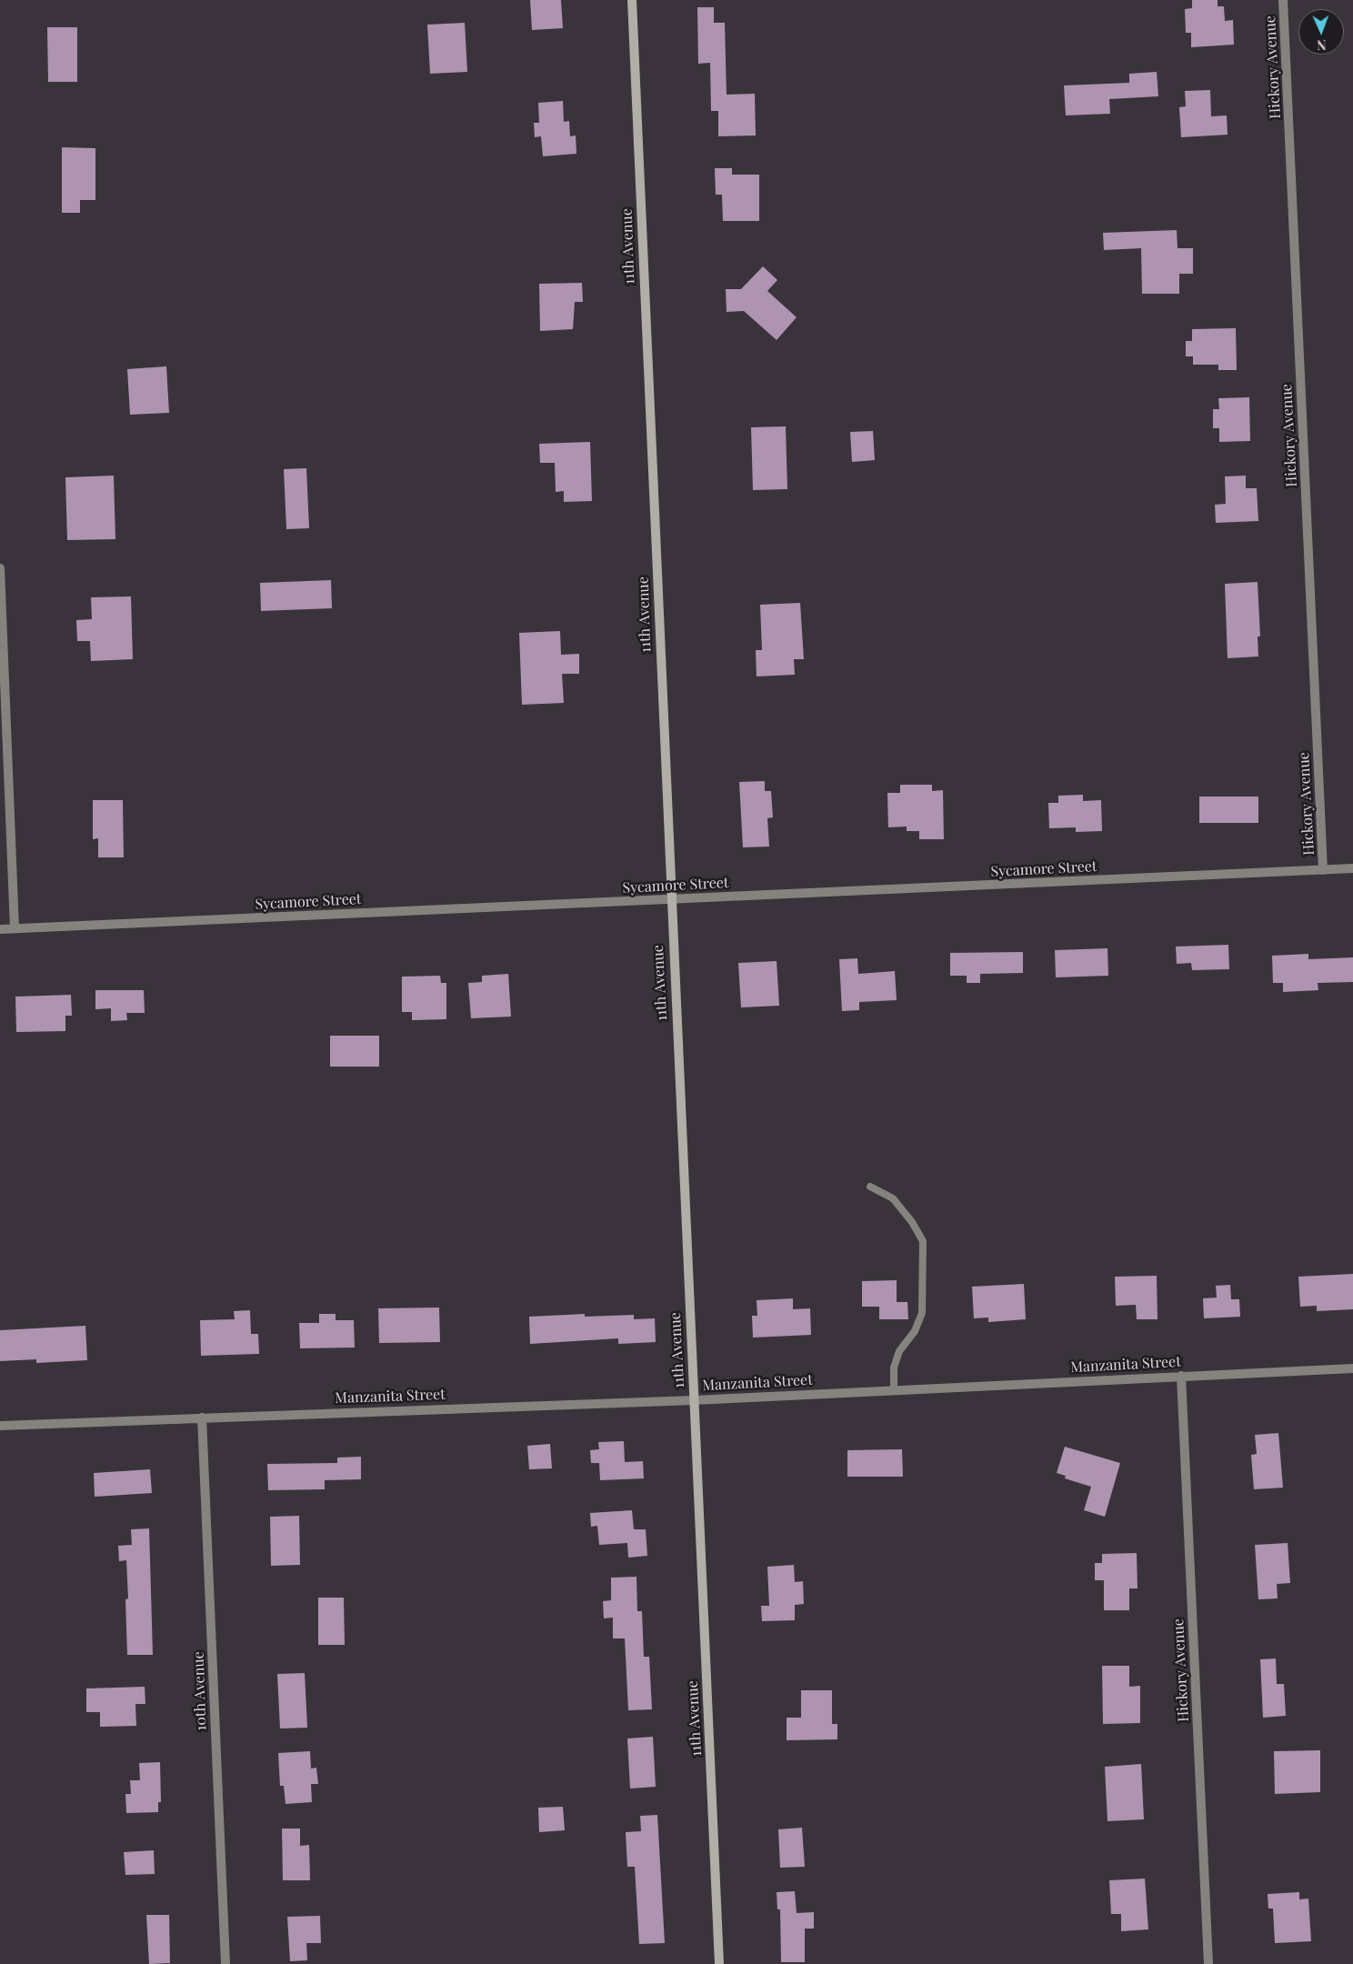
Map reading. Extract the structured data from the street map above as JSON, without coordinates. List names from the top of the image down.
{
  "streets": {
    "main road": ["11th Avenue"],
    "street": [
      "Hickory Avenue",
      "Sycamore Street",
      "Manzanita Street",
      "10th Avenue"
    ]
  },
  "crossings": [
    ["Hickory Avenue", "Sycamore Street"],
    ["Hickory Avenue", "Manzanita Street"],
    ["11th Avenue", "Sycamore Street"],
    ["11th Avenue", "Manzanita Street"],
    ["Manzanita Street", "10th Avenue"]
  ],
  "north": "bottom"
}
